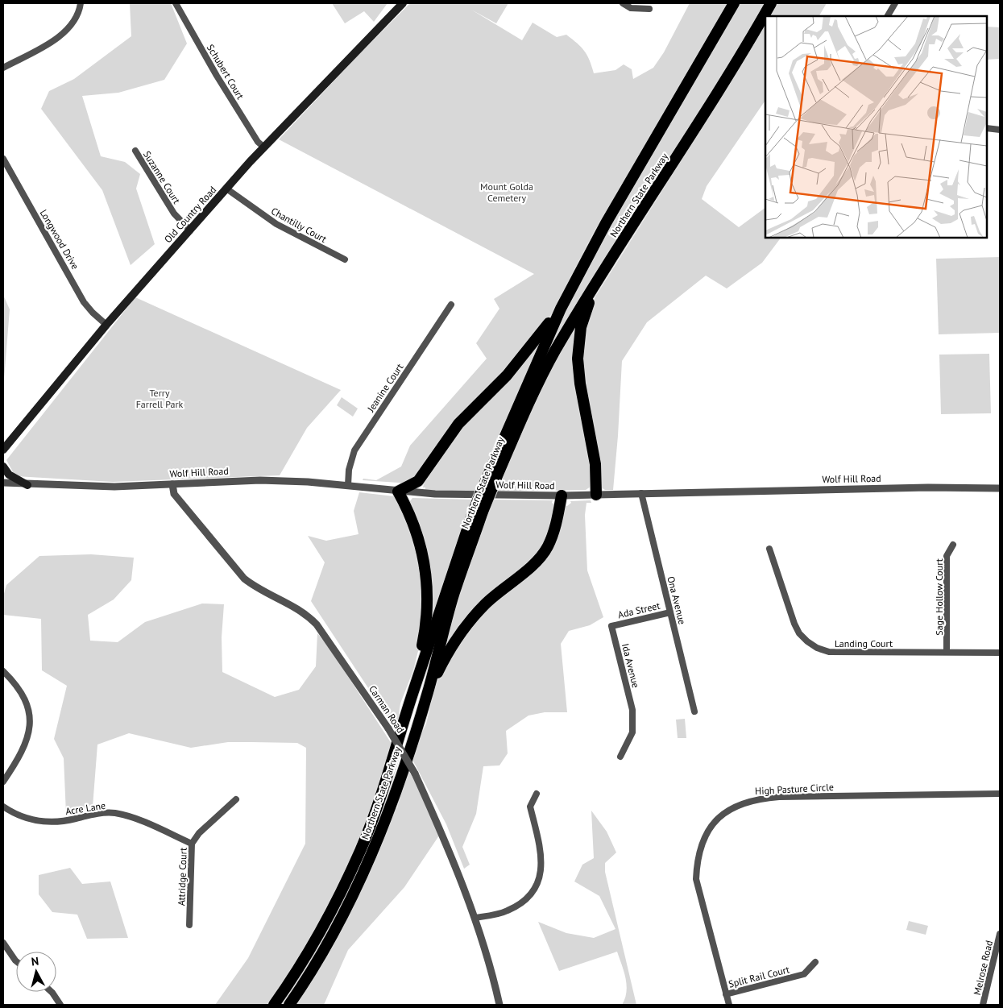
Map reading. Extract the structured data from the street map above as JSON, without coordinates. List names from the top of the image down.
{
  "streets": {
    "highway": ["Northern State Parkway"],
    "main road": ["Old Country Road"],
    "street": [
      "Schubert Court",
      "Suzanne Court",
      "Chantilly Court",
      "Longwood Drive",
      "Jeanine Court",
      "Wolf Hill Road",
      "Sage Hollow Court",
      "Ona Avenue",
      "Ada Street",
      "Landing Court",
      "Ida Avenue",
      "Carman Road",
      "High Pasture Circle",
      "Acre Lane",
      "Attridge Court",
      "Melrose Road",
      "Split Rail Court"
    ]
  },
  "crossings": [
    ["Schubert Court", "Old Country Road"],
    ["Suzanne Court", "Old Country Road"],
    ["Old Country Road", "Chantilly Court"],
    ["Old Country Road", "Longwood Drive"],
    ["Jeanine Court", "Wolf Hill Road"],
    ["Wolf Hill Road", "Ona Avenue"],
    ["Wolf Hill Road", "Carman Road"],
    ["Sage Hollow Court", "Landing Court"],
    ["Ona Avenue", "Ada Street"],
    ["Ada Street", "Ida Avenue"],
    ["High Pasture Circle", "Split Rail Court"],
    ["Acre Lane", "Attridge Court"]
  ],
  "parks": ["Mount Golda Cemetery", "Terry Farrell Park"],
  "north": "top"
}
